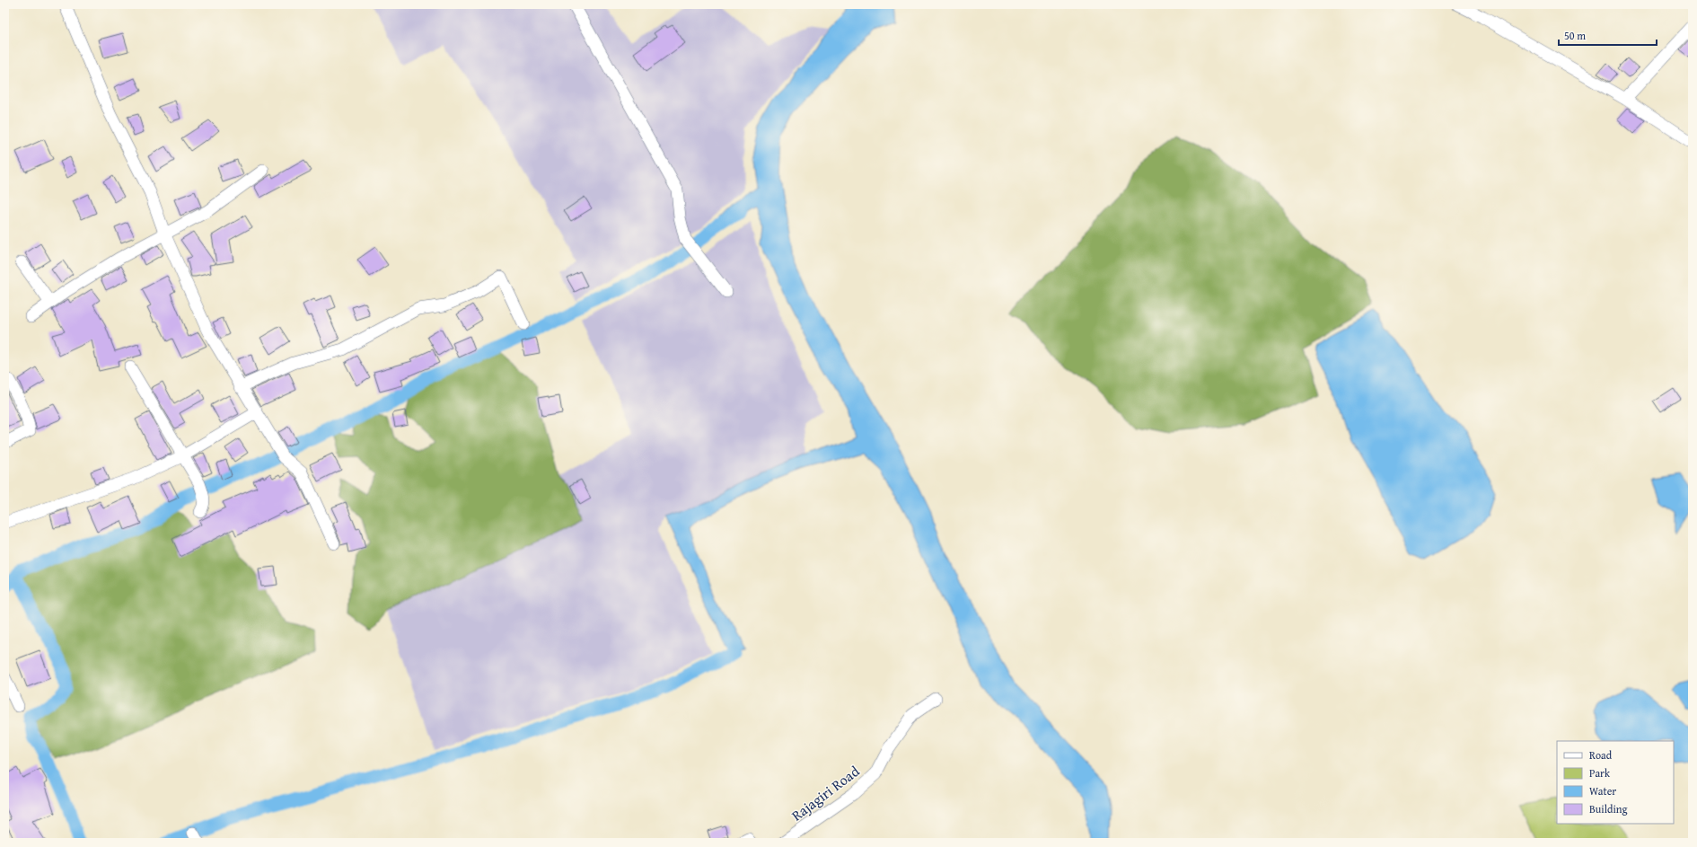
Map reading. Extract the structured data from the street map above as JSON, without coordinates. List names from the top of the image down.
{
  "streets": {
    "street": ["Rajagiri Road"]
  },
  "legend": [
    "Road",
    "Park",
    "Water",
    "Building"
  ],
  "scale_bar": "50 m"
}
